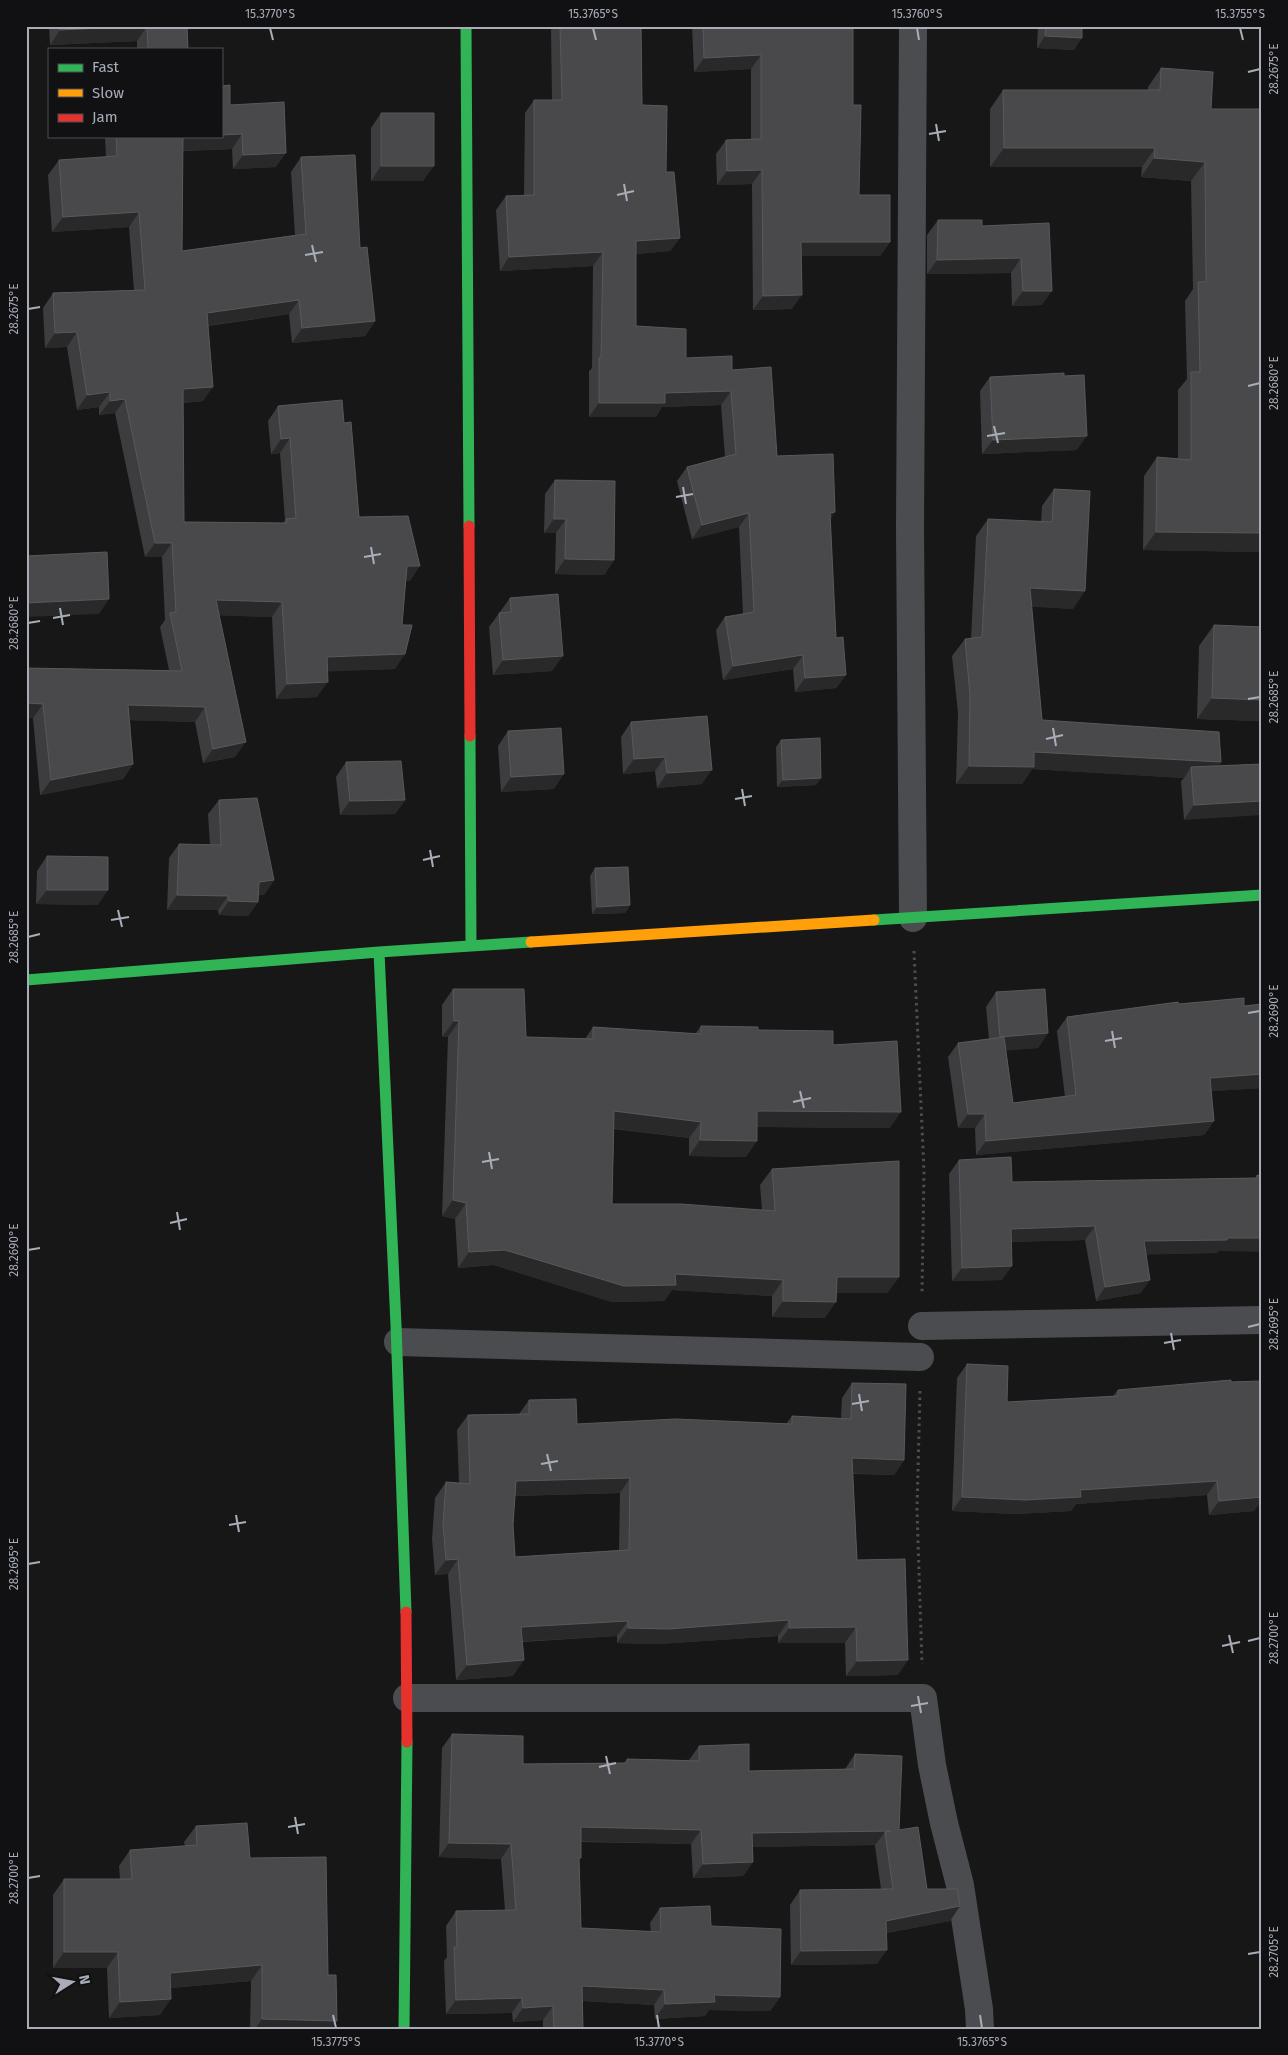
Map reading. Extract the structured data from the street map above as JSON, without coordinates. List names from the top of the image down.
{
  "legend": ["Fast", "Slow", "Jam"],
  "north": "right",
  "coordinates": [
    "15.3770°S",
    "15.3765°S",
    "15.3760°S",
    "15.3755°S",
    "28.2675°E",
    "28.2680°E",
    "28.2685°E",
    "28.2690°E",
    "28.2695°E",
    "28.2700°E",
    "28.2705°E",
    "15.3775°S"
  ]
}
